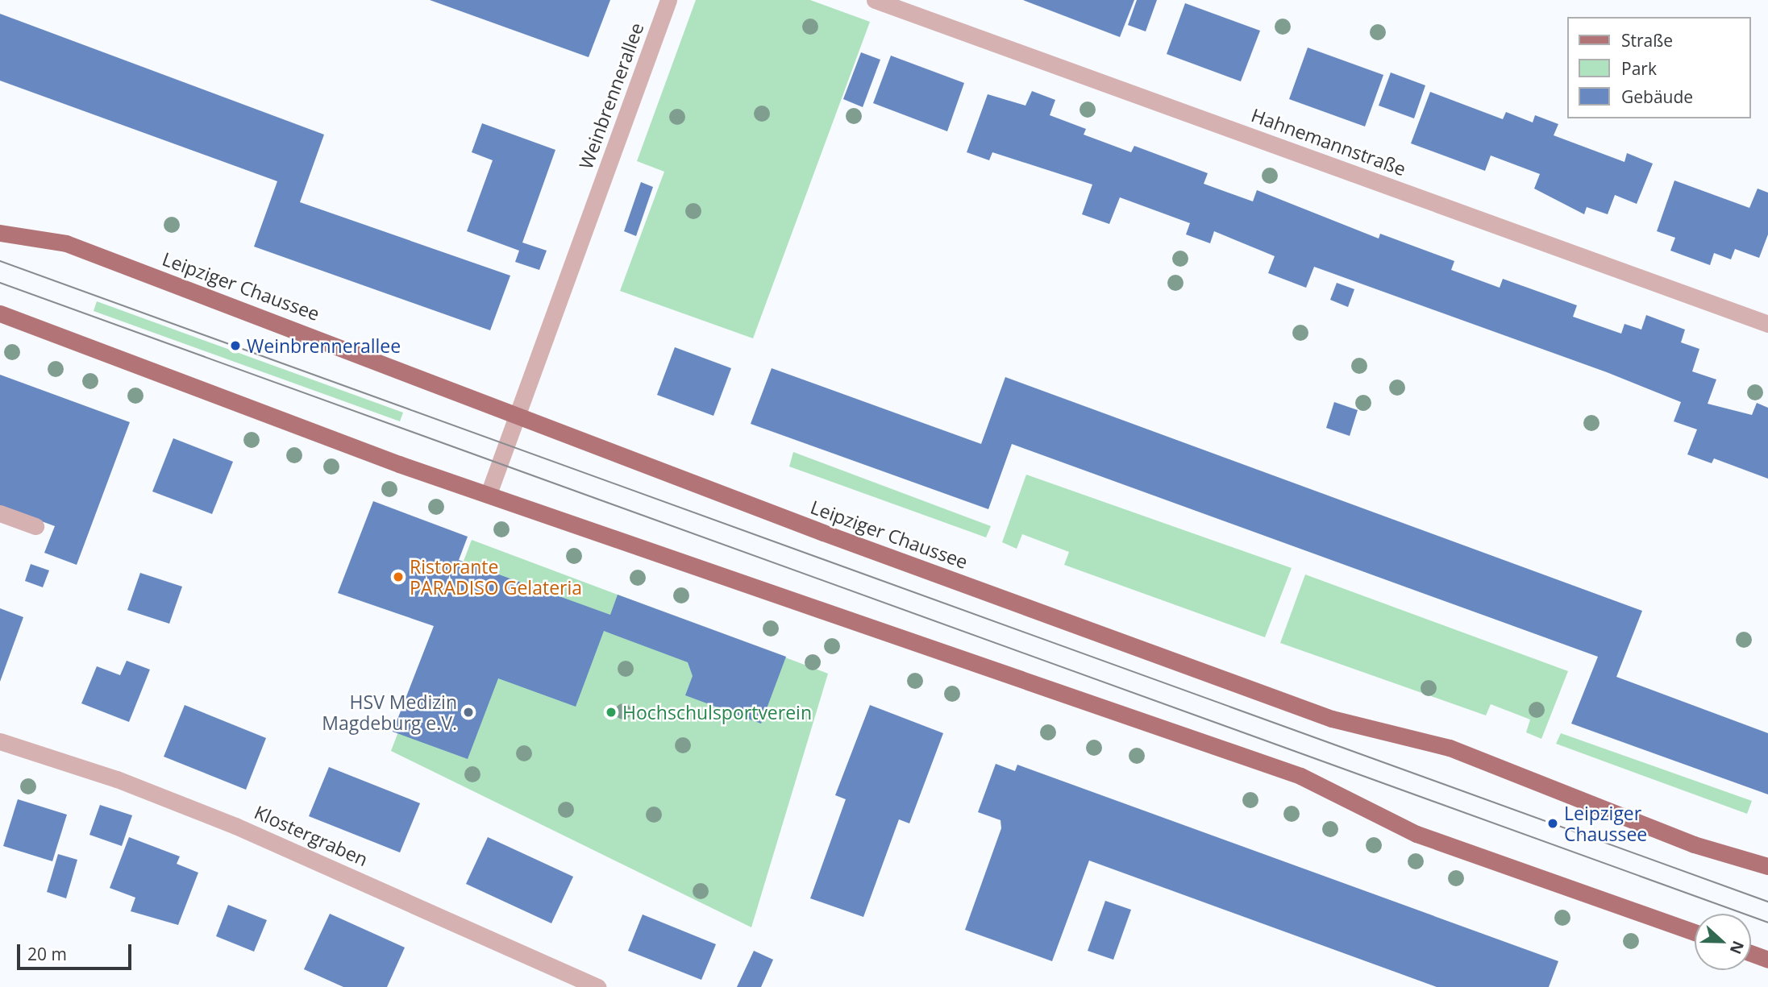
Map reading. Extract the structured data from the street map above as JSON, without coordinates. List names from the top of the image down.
{
  "streets": {
    "main road": ["Leipziger Chaussee"],
    "street": ["Weinbrennerallee", "Hahnemannstraße", "Klostergraben"]
  },
  "crossings": [
    ["Weinbrennerallee", "Leipziger Chaussee"]
  ],
  "places": [
    "Weinbrennerallee",
    "Ristorante PARADISO Gelateria",
    "HSV Medizin Magdeburg e.V.",
    "Hochschulsportverein",
    "Leipziger Chaussee"
  ],
  "legend": ["Straße", "Park", "Gebäude"],
  "scale_bar": "20 m",
  "north": "right"
}
